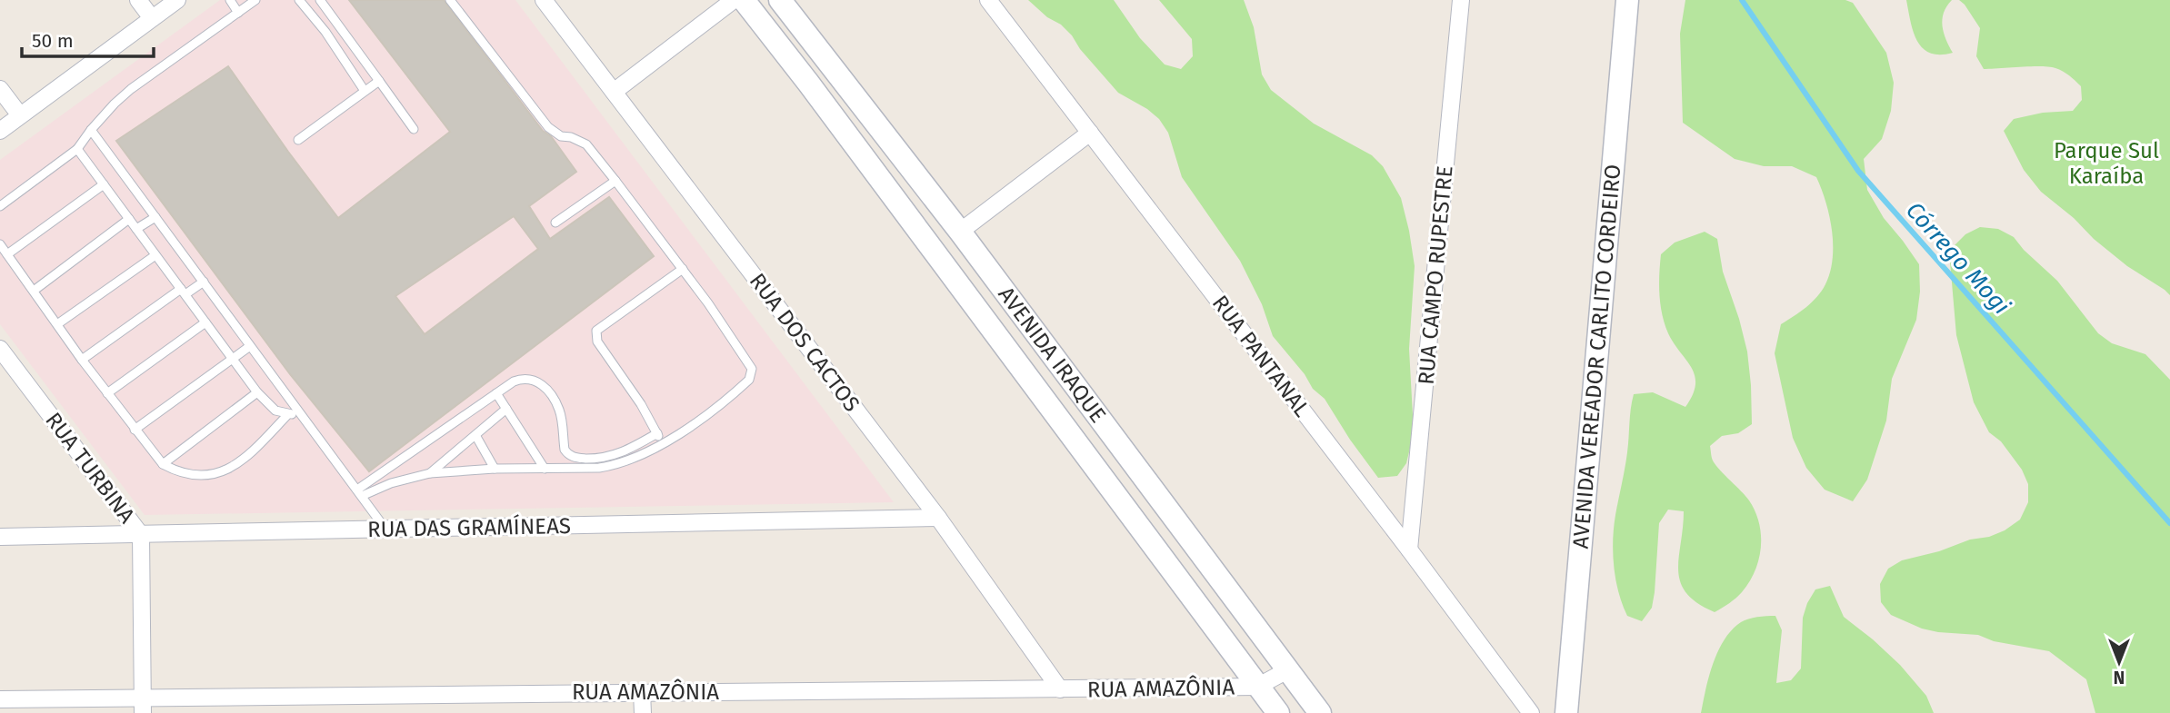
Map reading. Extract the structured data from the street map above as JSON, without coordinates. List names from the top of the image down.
{
  "streets": {
    "street": [
      "RUA CAMPO RUPESTRE",
      "RUA DOS CACTOS",
      "AVENIDA IRAQUE",
      "RUA PANTANAL",
      "AVENIDA VEREADOR CARLITO CORDEIRO",
      "RUA TURBINA",
      "RUA DAS GRAMÍNEAS",
      "RUA AMAZÔNIA"
    ]
  },
  "crossings": [
    ["RUA CAMPO RUPESTRE", "RUA PANTANAL"],
    ["RUA DOS CACTOS", "RUA DAS GRAMÍNEAS"],
    ["RUA DOS CACTOS", "RUA AMAZÔNIA"],
    ["AVENIDA IRAQUE", "RUA AMAZÔNIA"],
    ["RUA TURBINA", "RUA DAS GRAMÍNEAS"],
    ["RUA TURBINA", "RUA AMAZÔNIA"]
  ],
  "water": ["Córrego Mogi"],
  "parks": ["Parque Sul Karaíba"],
  "scale_bar": "50 m",
  "north": "bottom"
}
